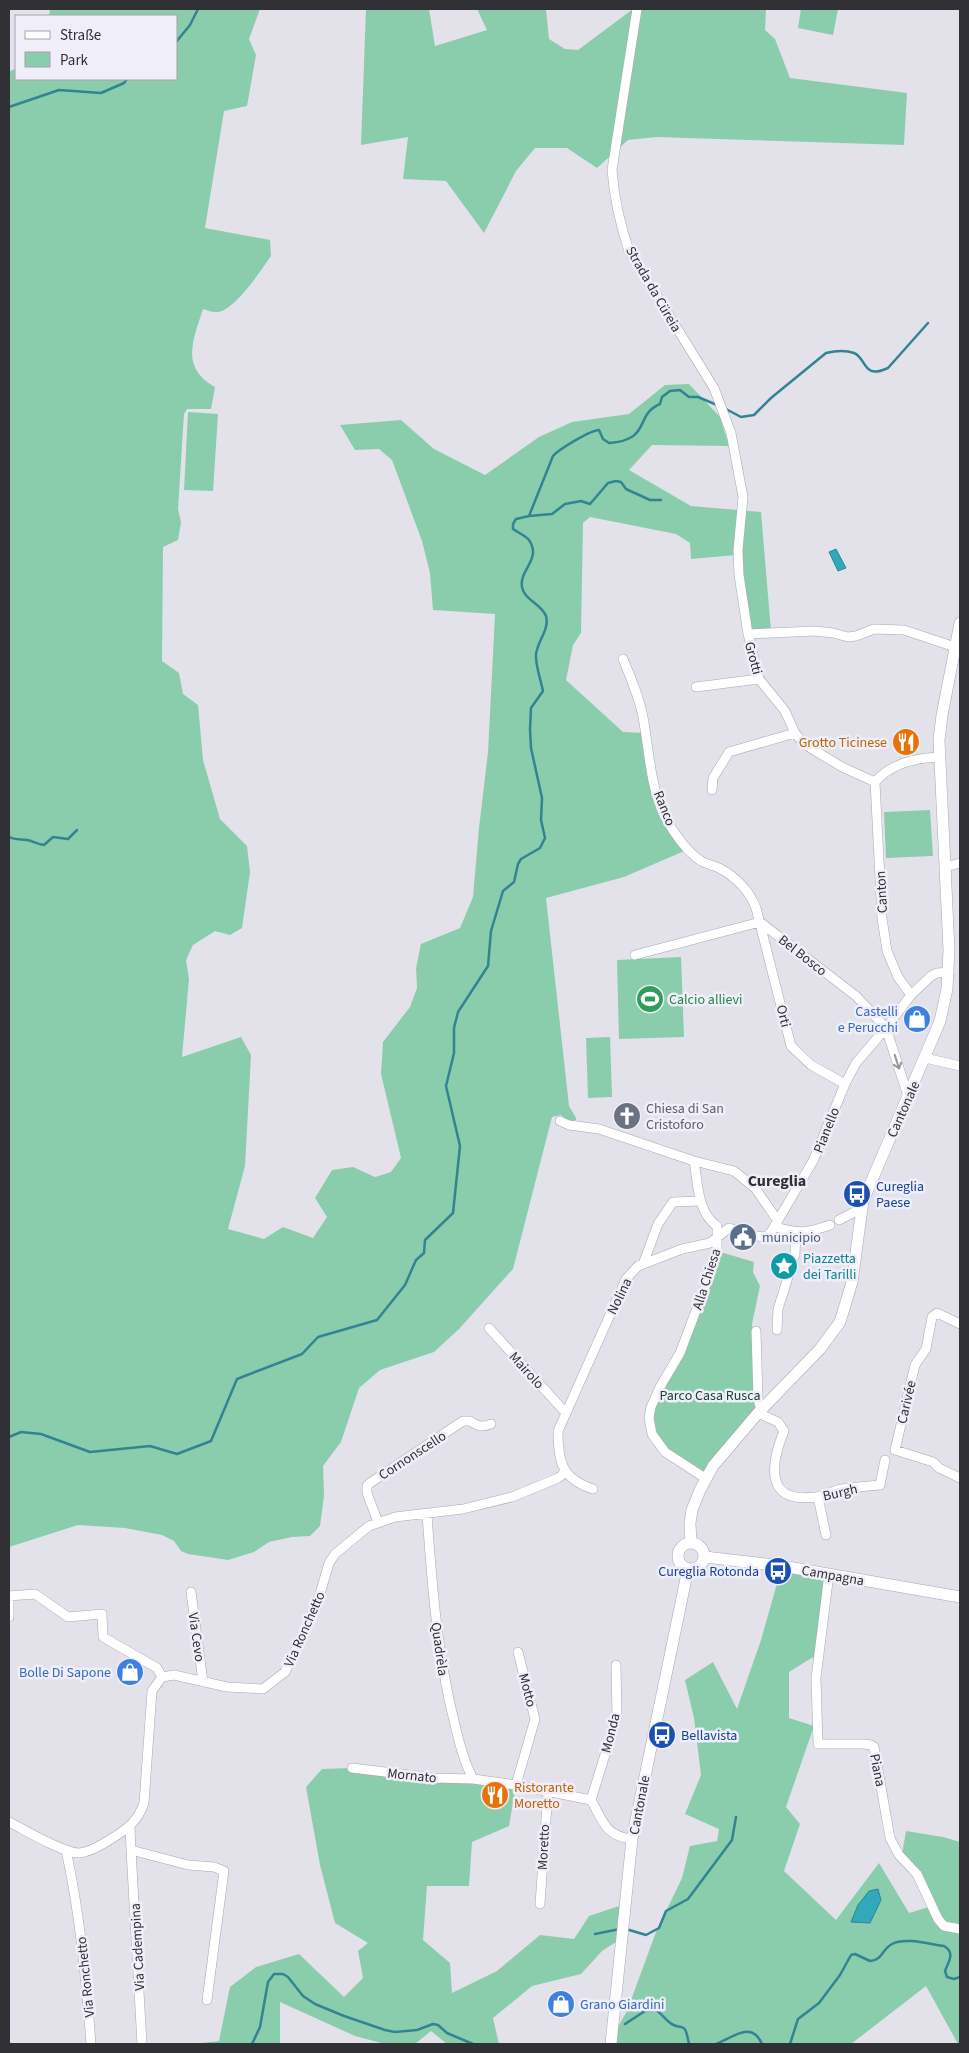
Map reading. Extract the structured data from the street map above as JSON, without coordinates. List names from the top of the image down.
{
  "streets": {
    "street": [
      "Strada da Cüreia",
      "Grotti",
      "Ranco",
      "Canton",
      "Bel Bosco",
      "Orti",
      "Cantonale",
      "Pianello",
      "Alla Chiesa",
      "Nolina",
      "Mairolo",
      "Carivée",
      "Cornonscello",
      "Burgh",
      "Campagna",
      "Via Ronchetto",
      "Via Cevo",
      "Quadrèla",
      "Motto",
      "Monda",
      "Piana",
      "Mornato",
      "Moretto",
      "Via Cadempina"
    ]
  },
  "crossings": [
    ["Strada da Cüreia", "Grotti"],
    ["Grotti", "Canton"],
    ["Ranco", "Bel Bosco"],
    ["Ranco", "Orti"],
    ["Canton", "Pianello"],
    ["Bel Bosco", "Orti"],
    ["Bel Bosco", "Cantonale"],
    ["Bel Bosco", "Pianello"],
    ["Orti", "Pianello"],
    ["Cantonale", "Pianello"],
    ["Cantonale", "Alla Chiesa"],
    ["Cantonale", "Burgh"],
    ["Cantonale", "Campagna"],
    ["Pianello", "Nolina"],
    ["Alla Chiesa", "Nolina"],
    ["Nolina", "Mairolo"],
    ["Cornonscello", "Via Ronchetto"],
    ["Campagna", "Piana"],
    ["Via Ronchetto", "Via Cevo"],
    ["Quadrèla", "Mornato"]
  ],
  "districts": ["Cureglia"],
  "parks": ["Parco Casa Rusca"],
  "places": {
    "restaurant": ["Grotto Ticinese", "Ristorante Moretto"],
    "sports": ["Calcio allievi"],
    "shop": ["Castelli e Perucchi", "Bolle Di Sapone", "Grano Giardini"],
    "church": ["Chiesa di San Cristoforo"],
    "bus stop": ["Cureglia Paese", "Cureglia Rotonda", "Bellavista"],
    "public building": ["municipio"],
    "place": ["Piazzetta dei Tarilli"]
  },
  "legend": ["Straße", "Park"]
}
